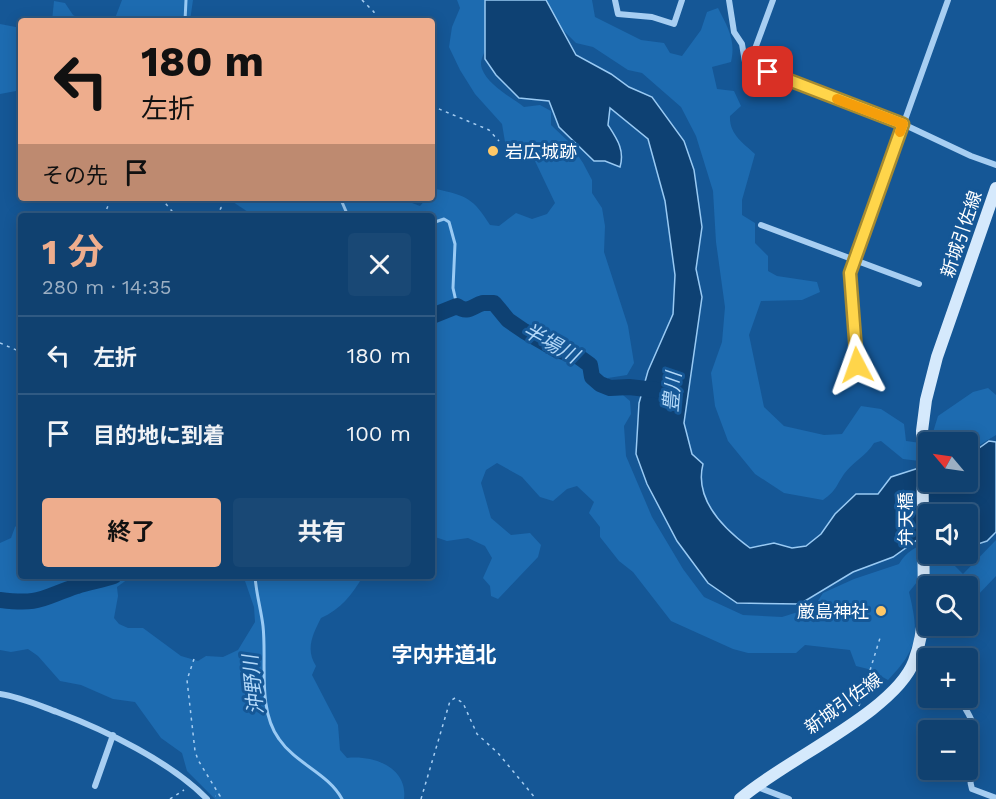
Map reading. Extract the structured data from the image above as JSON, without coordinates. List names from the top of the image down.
{
  "streets": {
    "main road": ["新城引佐線", "弁天橋"]
  },
  "crossings": [
    ["新城引佐線", "弁天橋"]
  ],
  "districts": ["字内井道北"],
  "water": ["半場川", "豊川", "沖野川"],
  "places": ["岩広城跡", "厳島神社"],
  "north": "top left",
  "page": {
    "turn": ["180 m", "左折"],
    "then": "その先",
    "heading": ["1 分", "280 m · 14:35"],
    "list": [
      {
        "name": "左折",
        "value": "180 m"
      },
      {
        "name": "目的地に到着",
        "value": "100 m"
      }
    ],
    "map_buttons": ["+", "−"],
    "buttons": ["終了", "共有"]
  }
}
